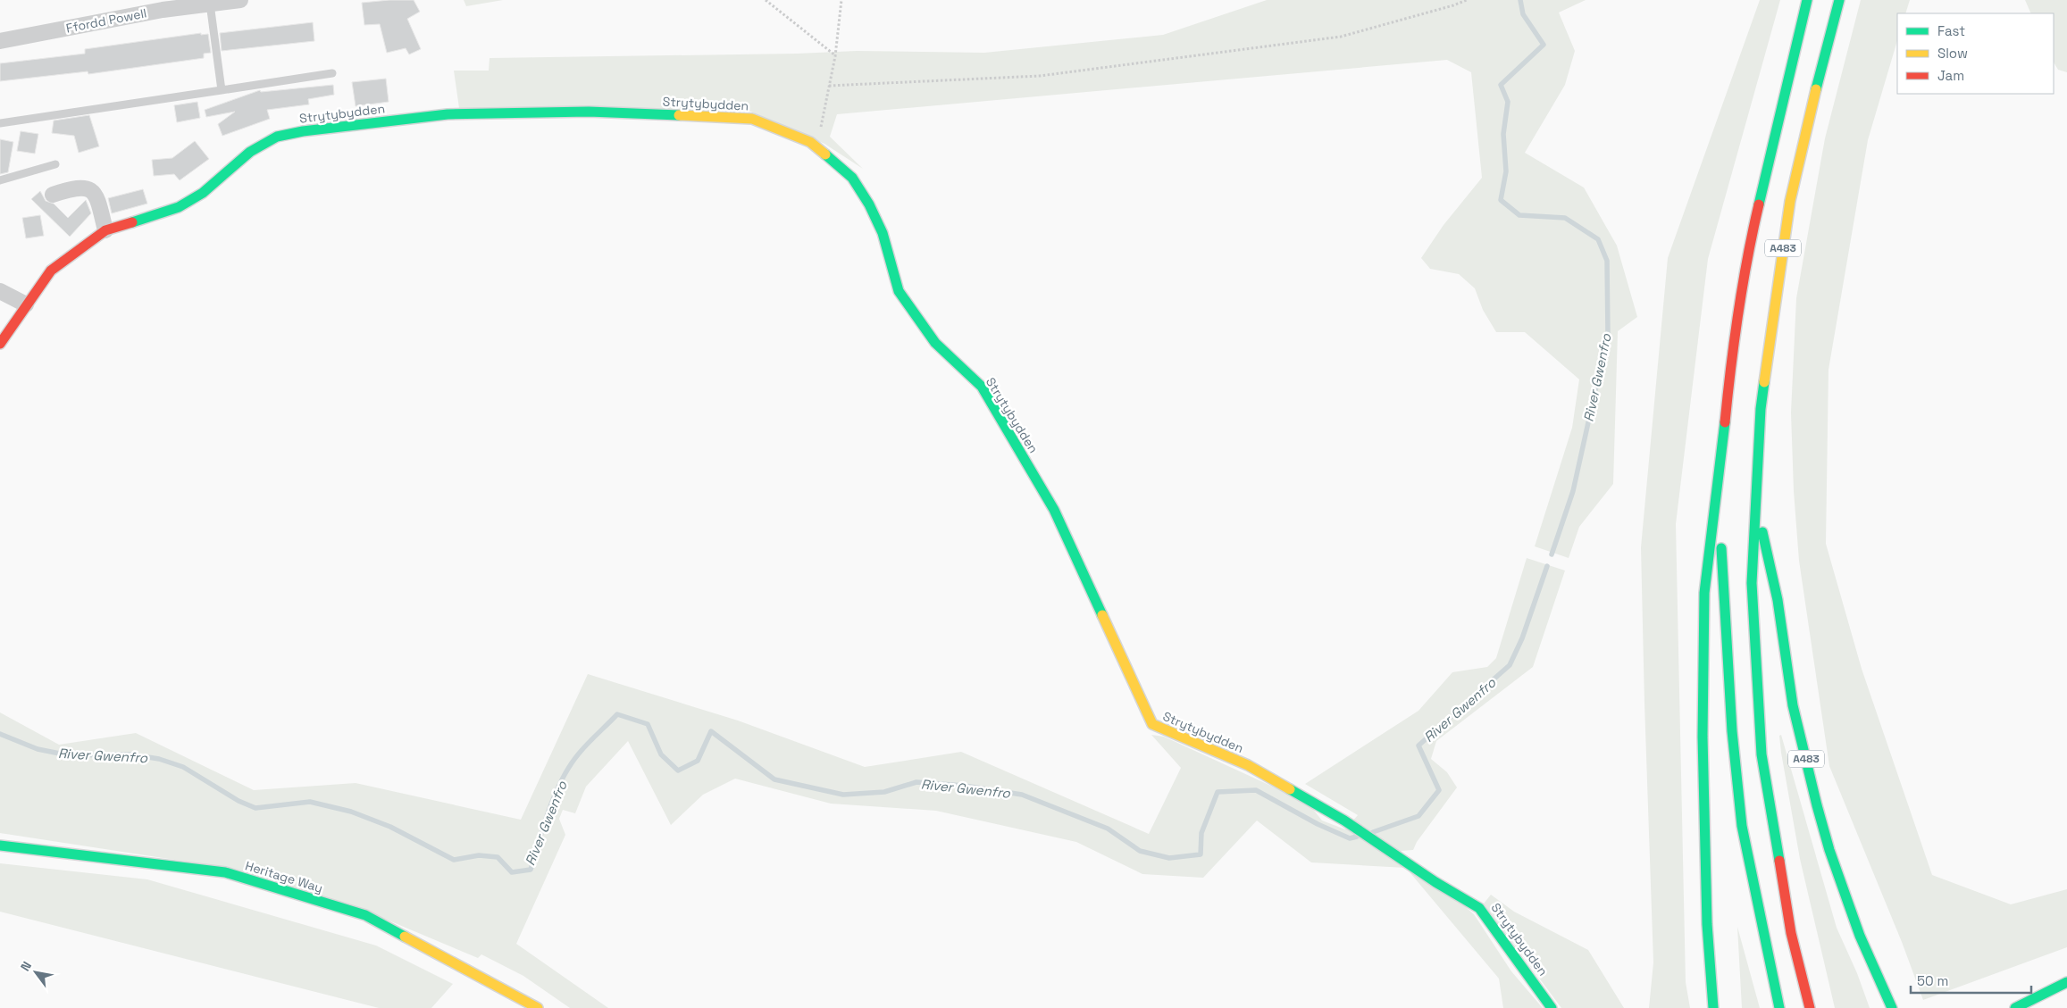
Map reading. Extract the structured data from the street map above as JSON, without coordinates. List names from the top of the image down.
{
  "streets": {
    "main road": ["Strytybydden", "A483", "Heritage Way"],
    "street": ["Ffordd Powell"]
  },
  "water": ["River Gwenfro"],
  "legend": ["Fast", "Slow", "Jam"],
  "scale_bar": "50 m",
  "north": "top left"
}
